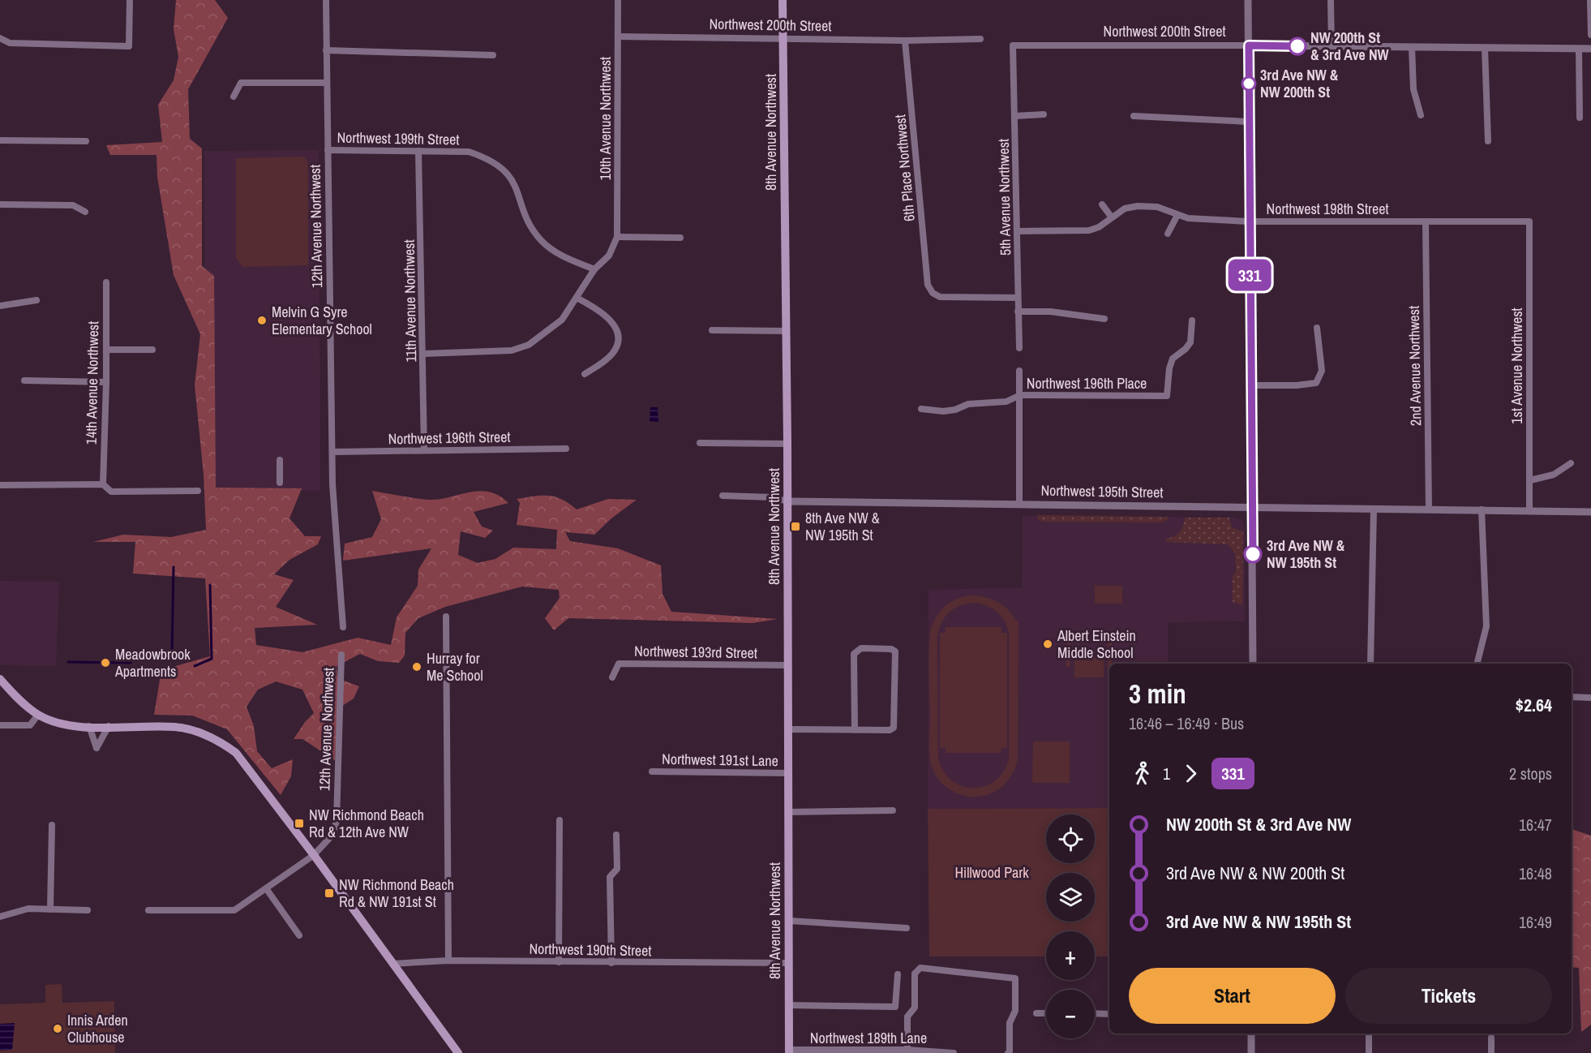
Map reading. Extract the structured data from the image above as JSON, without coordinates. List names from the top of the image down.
{
  "streets": {
    "main road": ["8th Avenue Northwest"],
    "street": [
      "Northwest 200th Street",
      "10th Avenue Northwest",
      "Northwest 199th Street",
      "6th Place Northwest",
      "5th Avenue Northwest",
      "Northwest 198th Street",
      "12th Avenue Northwest",
      "11th Avenue Northwest",
      "2nd Avenue Northwest",
      "1st Avenue Northwest",
      "14th Avenue Northwest",
      "Northwest 196th Place",
      "Northwest 196th Street",
      "Northwest 195th Street",
      "Northwest 193rd Street",
      "Northwest 191st Lane",
      "Northwest 190th Street",
      "Northwest 189th Lane"
    ]
  },
  "crossings": [
    ["Northwest 200th Street", "10th Avenue Northwest"],
    ["Northwest 200th Street", "8th Avenue Northwest"],
    ["Northwest 200th Street", "6th Place Northwest"],
    ["Northwest 200th Street", "5th Avenue Northwest"],
    ["8th Avenue Northwest", "Northwest 195th Street"],
    ["8th Avenue Northwest", "Northwest 193rd Street"],
    ["8th Avenue Northwest", "Northwest 191st Lane"],
    ["8th Avenue Northwest", "Northwest 190th Street"],
    ["8th Avenue Northwest", "Northwest 189th Lane"],
    ["Northwest 199th Street", "12th Avenue Northwest"],
    ["Northwest 199th Street", "11th Avenue Northwest"],
    ["6th Place Northwest", "5th Avenue Northwest"],
    ["5th Avenue Northwest", "Northwest 198th Street"],
    ["Northwest 198th Street", "2nd Avenue Northwest"],
    ["Northwest 198th Street", "1st Avenue Northwest"],
    ["12th Avenue Northwest", "Northwest 196th Street"],
    ["11th Avenue Northwest", "Northwest 196th Street"],
    ["2nd Avenue Northwest", "Northwest 195th Street"],
    ["1st Avenue Northwest", "Northwest 195th Street"]
  ],
  "parks": ["Hillwood Park"],
  "places": {
    "other": [
      "NW 200th St & 3rd Ave NW",
      "3rd Ave NW & NW 200th St",
      "Melvin G Syre Elementary School",
      "3rd Ave NW & NW 195th St",
      "Albert Einstein Middle School",
      "Meadowbrook Apartments",
      "Hurray for Me School",
      "Innis Arden Clubhouse"
    ],
    "transit": ["8th Ave NW & NW 195th St", "NW Richmond Beach Rd & 12th Ave NW", "NW Richmond Beach Rd & NW 191st St"]
  },
  "lines": ["bus line 331"],
  "page": {
    "on_map": "331",
    "heading": ["3 min", "16:46 – 16:49 · Bus", "$2.64"],
    "legs": ["1", "331", "2 stops"],
    "list": [
      {
        "name": "NW 200th St & 3rd Ave NW",
        "value": "16:47"
      },
      {
        "name": "3rd Ave NW & NW 200th St",
        "value": "16:48"
      },
      {
        "name": "3rd Ave NW & NW 195th St",
        "value": "16:49"
      }
    ],
    "map_buttons": ["+", "−"],
    "buttons": ["Start", "Tickets"]
  }
}
